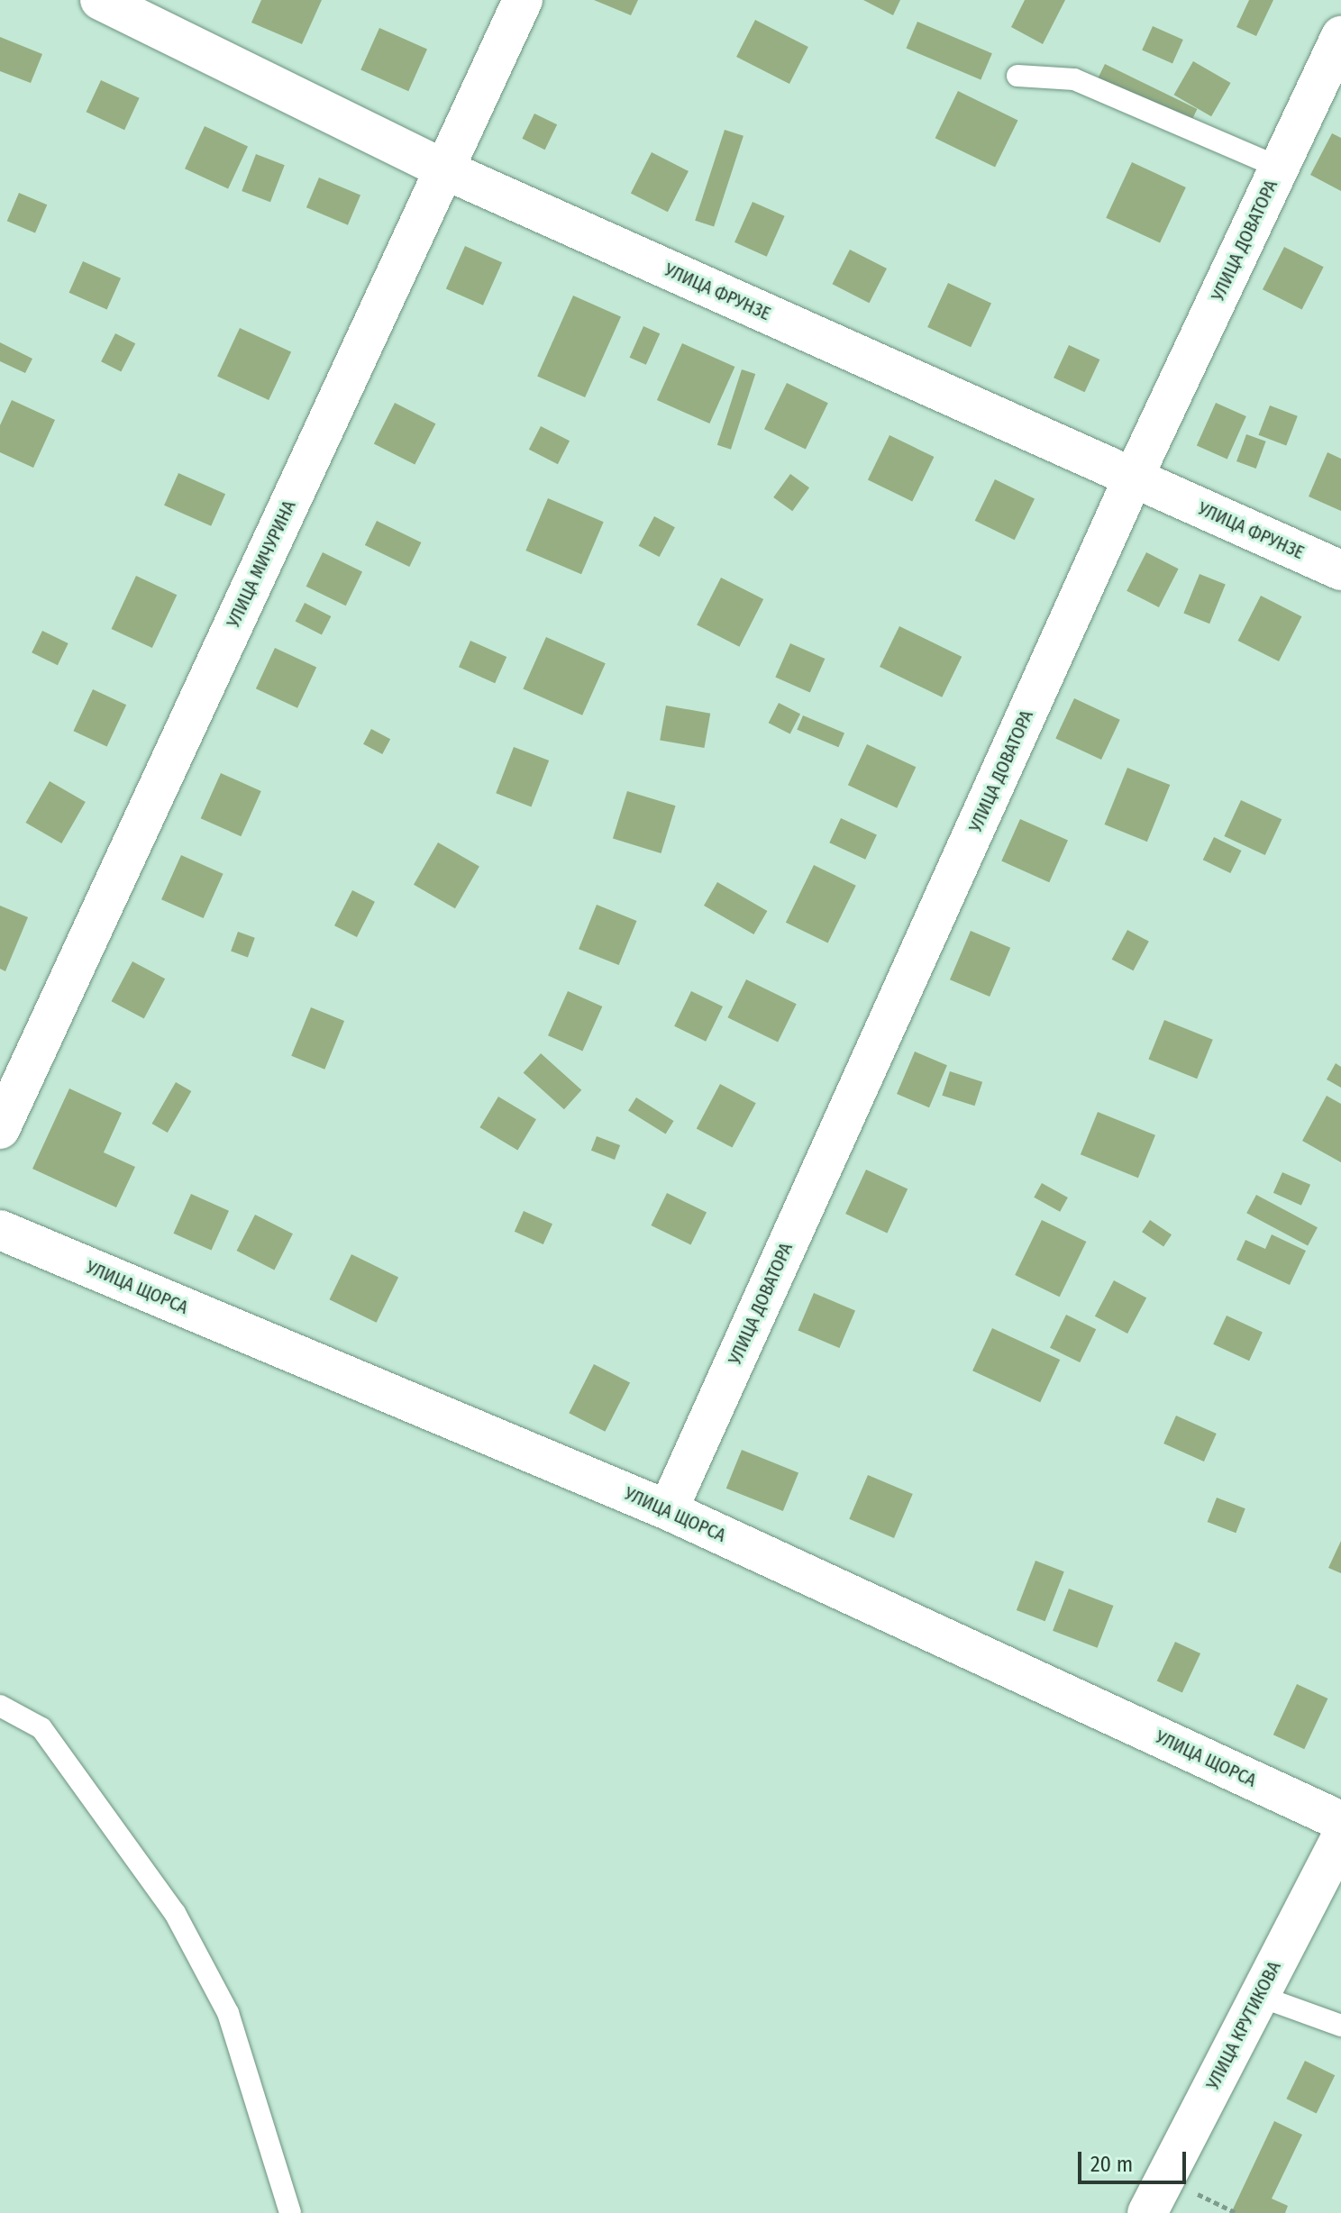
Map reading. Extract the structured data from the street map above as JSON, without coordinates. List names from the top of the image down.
{
  "streets": {
    "street": [
      "УЛИЦА ДОВАТОРА",
      "УЛИЦА ФРУНЗЕ",
      "УЛИЦА МИЧУРИНА",
      "УЛИЦА ЩОРСА",
      "УЛИЦА КРУТИКОВА"
    ]
  },
  "crossings": [
    ["УЛИЦА ДОВАТОРА", "УЛИЦА ФРУНЗЕ"],
    ["УЛИЦА ДОВАТОРА", "УЛИЦА ЩОРСА"],
    ["УЛИЦА ФРУНЗЕ", "УЛИЦА МИЧУРИНА"]
  ],
  "scale_bar": "20 m"
}
